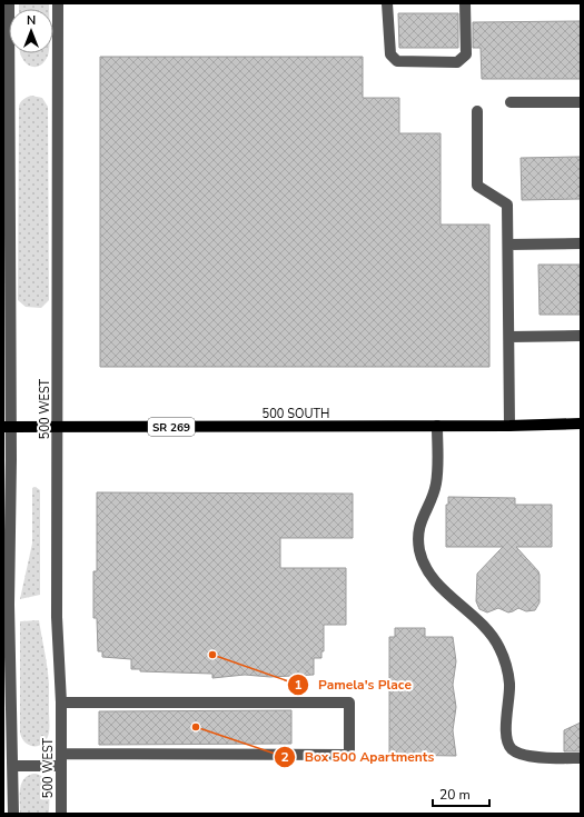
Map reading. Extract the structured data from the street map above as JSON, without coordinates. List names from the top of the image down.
{
  "streets": {
    "main road": ["500 SOUTH", "SR 269"],
    "street": ["500 WEST"]
  },
  "crossings": [
    ["500 WEST", "500 SOUTH"]
  ],
  "places": ["Pamela's Place", "Box 500 Apartments"],
  "scale_bar": "20 m",
  "north": "top"
}
